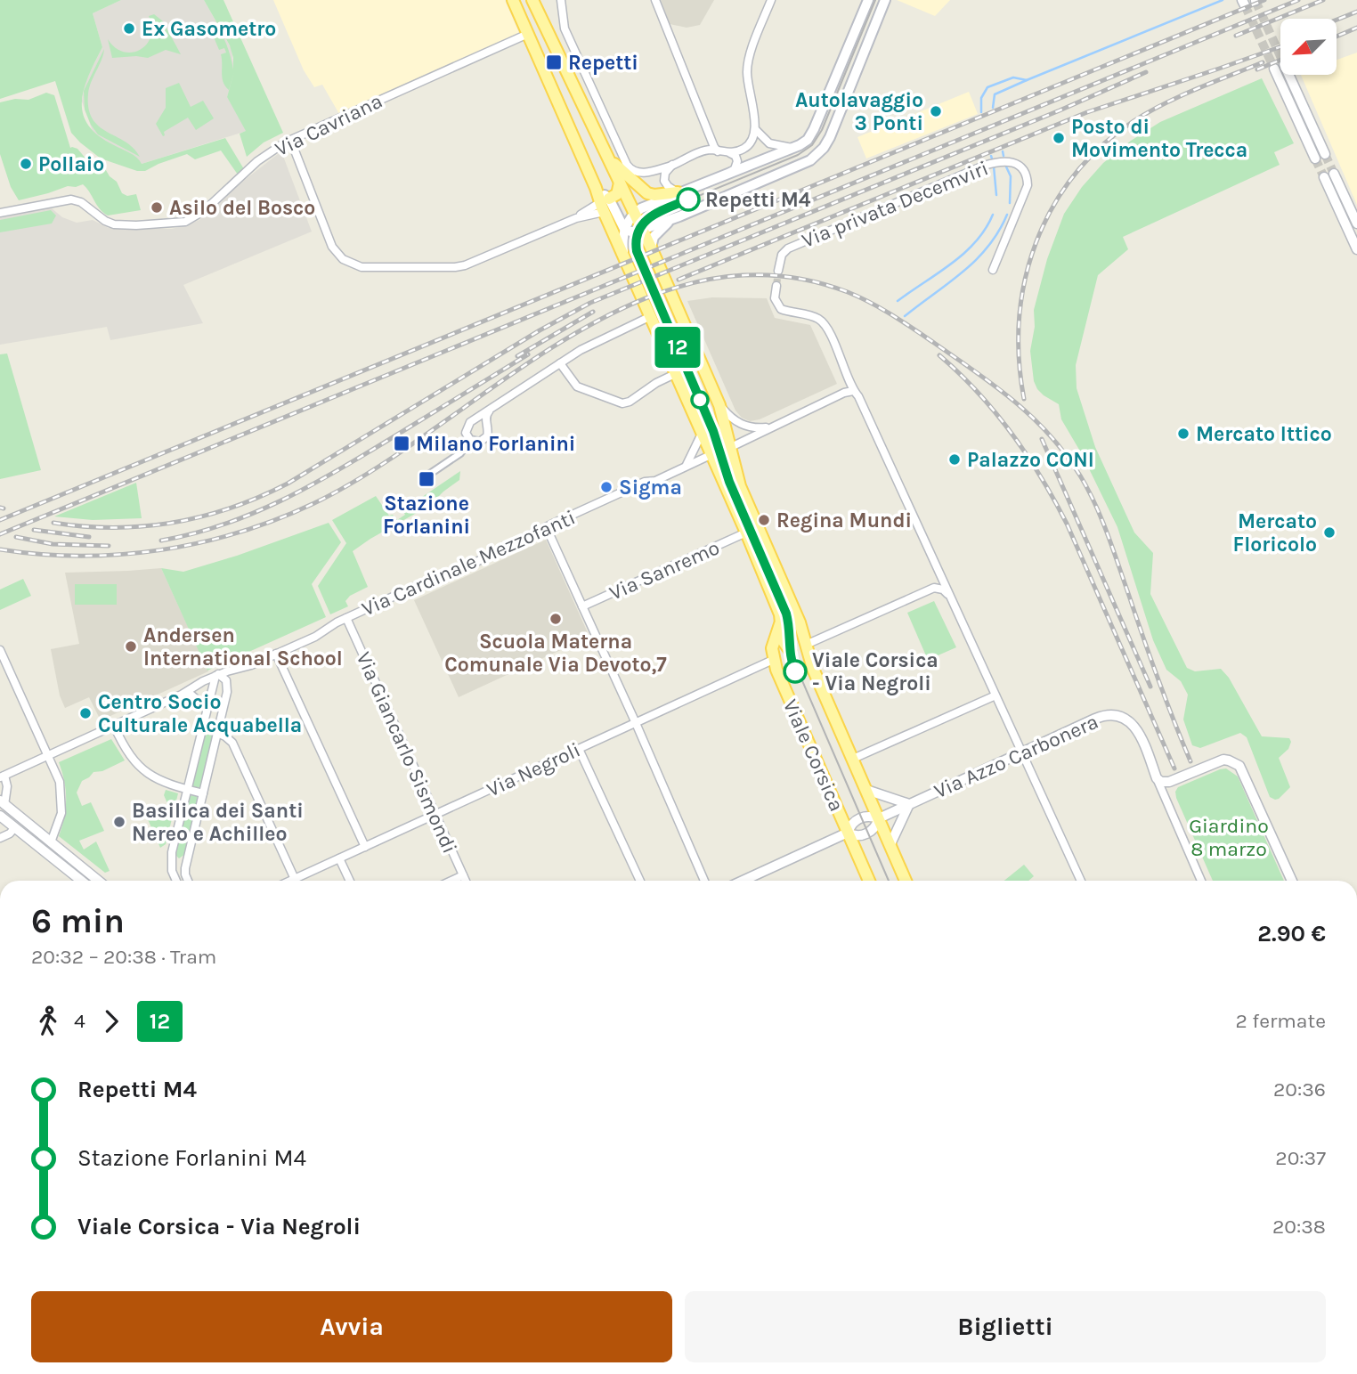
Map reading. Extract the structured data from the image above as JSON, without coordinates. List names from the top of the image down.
{
  "streets": {
    "main road": ["Viale Corsica", "Via Negroli"],
    "street": [
      "Via Cavriana",
      "Via privata Decemviri",
      "Via Cardinale Mezzofanti",
      "Via Sanremo",
      "Via Giancarlo Sismondi",
      "Via Azzo Carbonera"
    ]
  },
  "crossings": [
    ["Via Cardinale Mezzofanti", "Via Giancarlo Sismondi"],
    ["Via Giancarlo Sismondi", "Via Negroli"],
    ["Viale Corsica", "Via Azzo Carbonera"],
    ["Viale Corsica", "Via Negroli"]
  ],
  "parks": ["Giardino 8 marzo"],
  "places": {
    "other": [
      "Ex Gasometro",
      "Autolavaggio 3 Ponti",
      "Posto di Movimento Trecca",
      "Pollaio",
      "Repetti M4",
      "Asilo del Bosco",
      "Mercato Ittico",
      "Palazzo CONI",
      "Sigma",
      "Regina Mundi",
      "Mercato Floricolo",
      "Scuola Materna Comunale Via Devoto,7",
      "Andersen International School",
      "Viale Corsica - Via Negroli",
      "Centro Socio Culturale Acquabella",
      "Basilica dei Santi Nereo e Achilleo"
    ],
    "transit": ["Repetti", "Milano Forlanini", "Stazione Forlanini"]
  },
  "lines": ["tram line 12"],
  "north": "bottom left",
  "page": {
    "on_map": "12",
    "heading": ["6 min", "20:32 – 20:38 · Tram", "2.90 €"],
    "legs": ["4", "12", "2 fermate"],
    "list": [
      {
        "name": "Repetti M4",
        "value": "20:36"
      },
      {
        "name": "Stazione Forlanini M4",
        "value": "20:37"
      },
      {
        "name": "Viale Corsica - Via Negroli",
        "value": "20:38"
      }
    ],
    "buttons": ["Avvia", "Biglietti"]
  }
}
